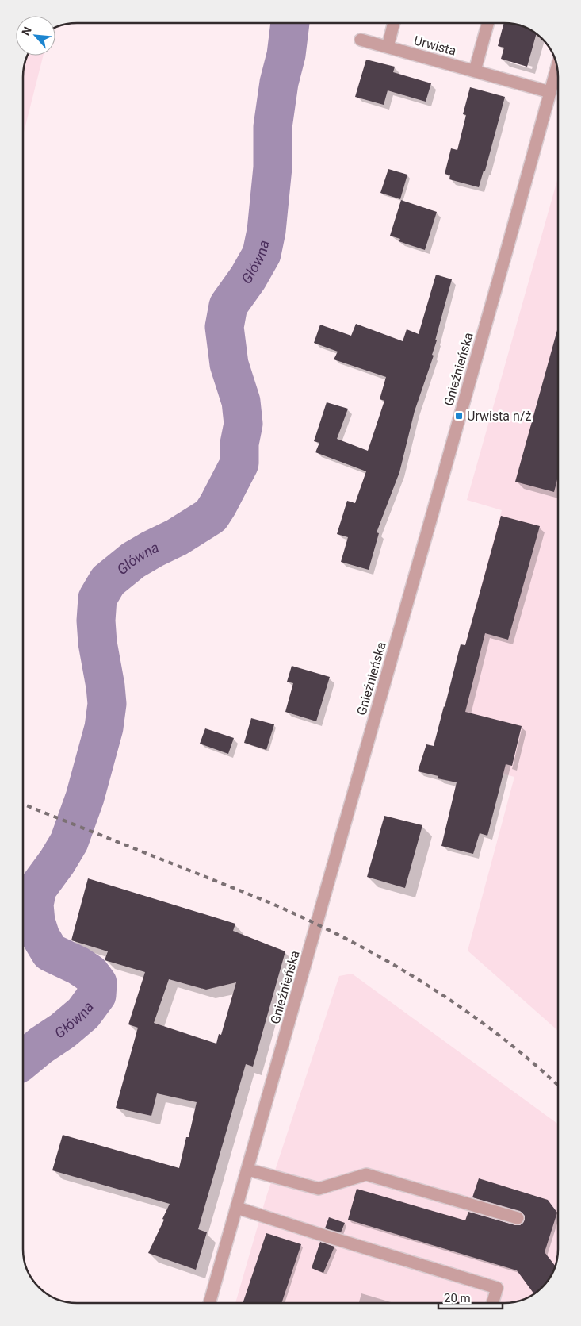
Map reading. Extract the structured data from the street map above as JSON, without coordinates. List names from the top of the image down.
{
  "streets": {
    "street": ["Urwista", "Gnieźnieńska"]
  },
  "crossings": [
    ["Urwista", "Gnieźnieńska"]
  ],
  "water": ["Główna"],
  "places": {
    "transit": ["Urwista n/ż"]
  },
  "scale_bar": "20 m",
  "north": "top left"
}
